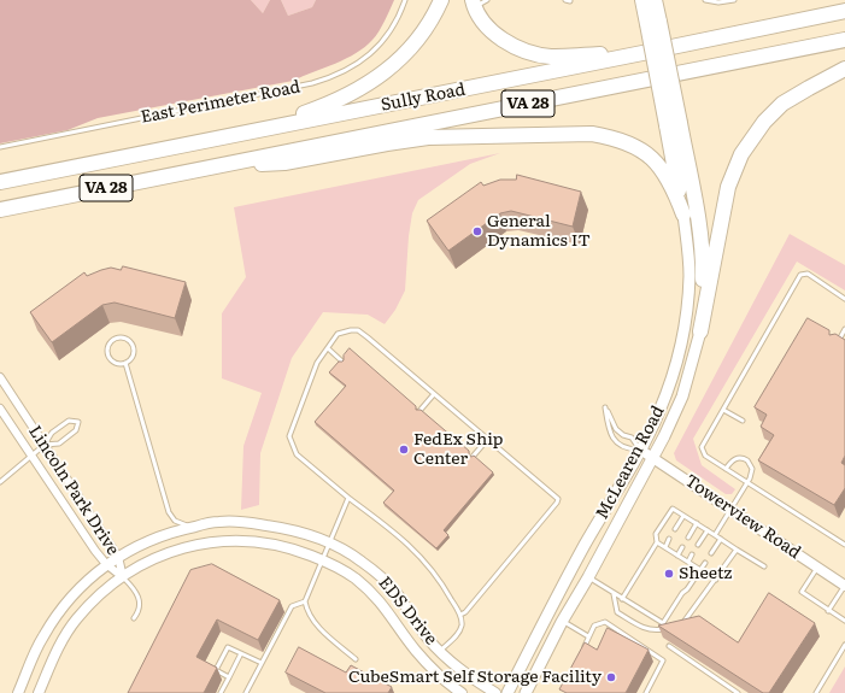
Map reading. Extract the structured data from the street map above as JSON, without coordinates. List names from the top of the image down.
{
  "streets": {
    "highway": ["Sully Road", "VA 28"],
    "main road": ["McLearen Road"],
    "street": ["Lincoln Park Drive", "Towerview Road", "EDS Drive"],
    "lane": ["East Perimeter Road"]
  },
  "crossings": [
    ["McLearen Road", "Towerview Road"],
    ["Lincoln Park Drive", "EDS Drive"]
  ],
  "places": [
    "General Dynamics IT",
    "FedEx Ship Center",
    "Sheetz",
    "CubeSmart Self Storage Facility"
  ]
}
